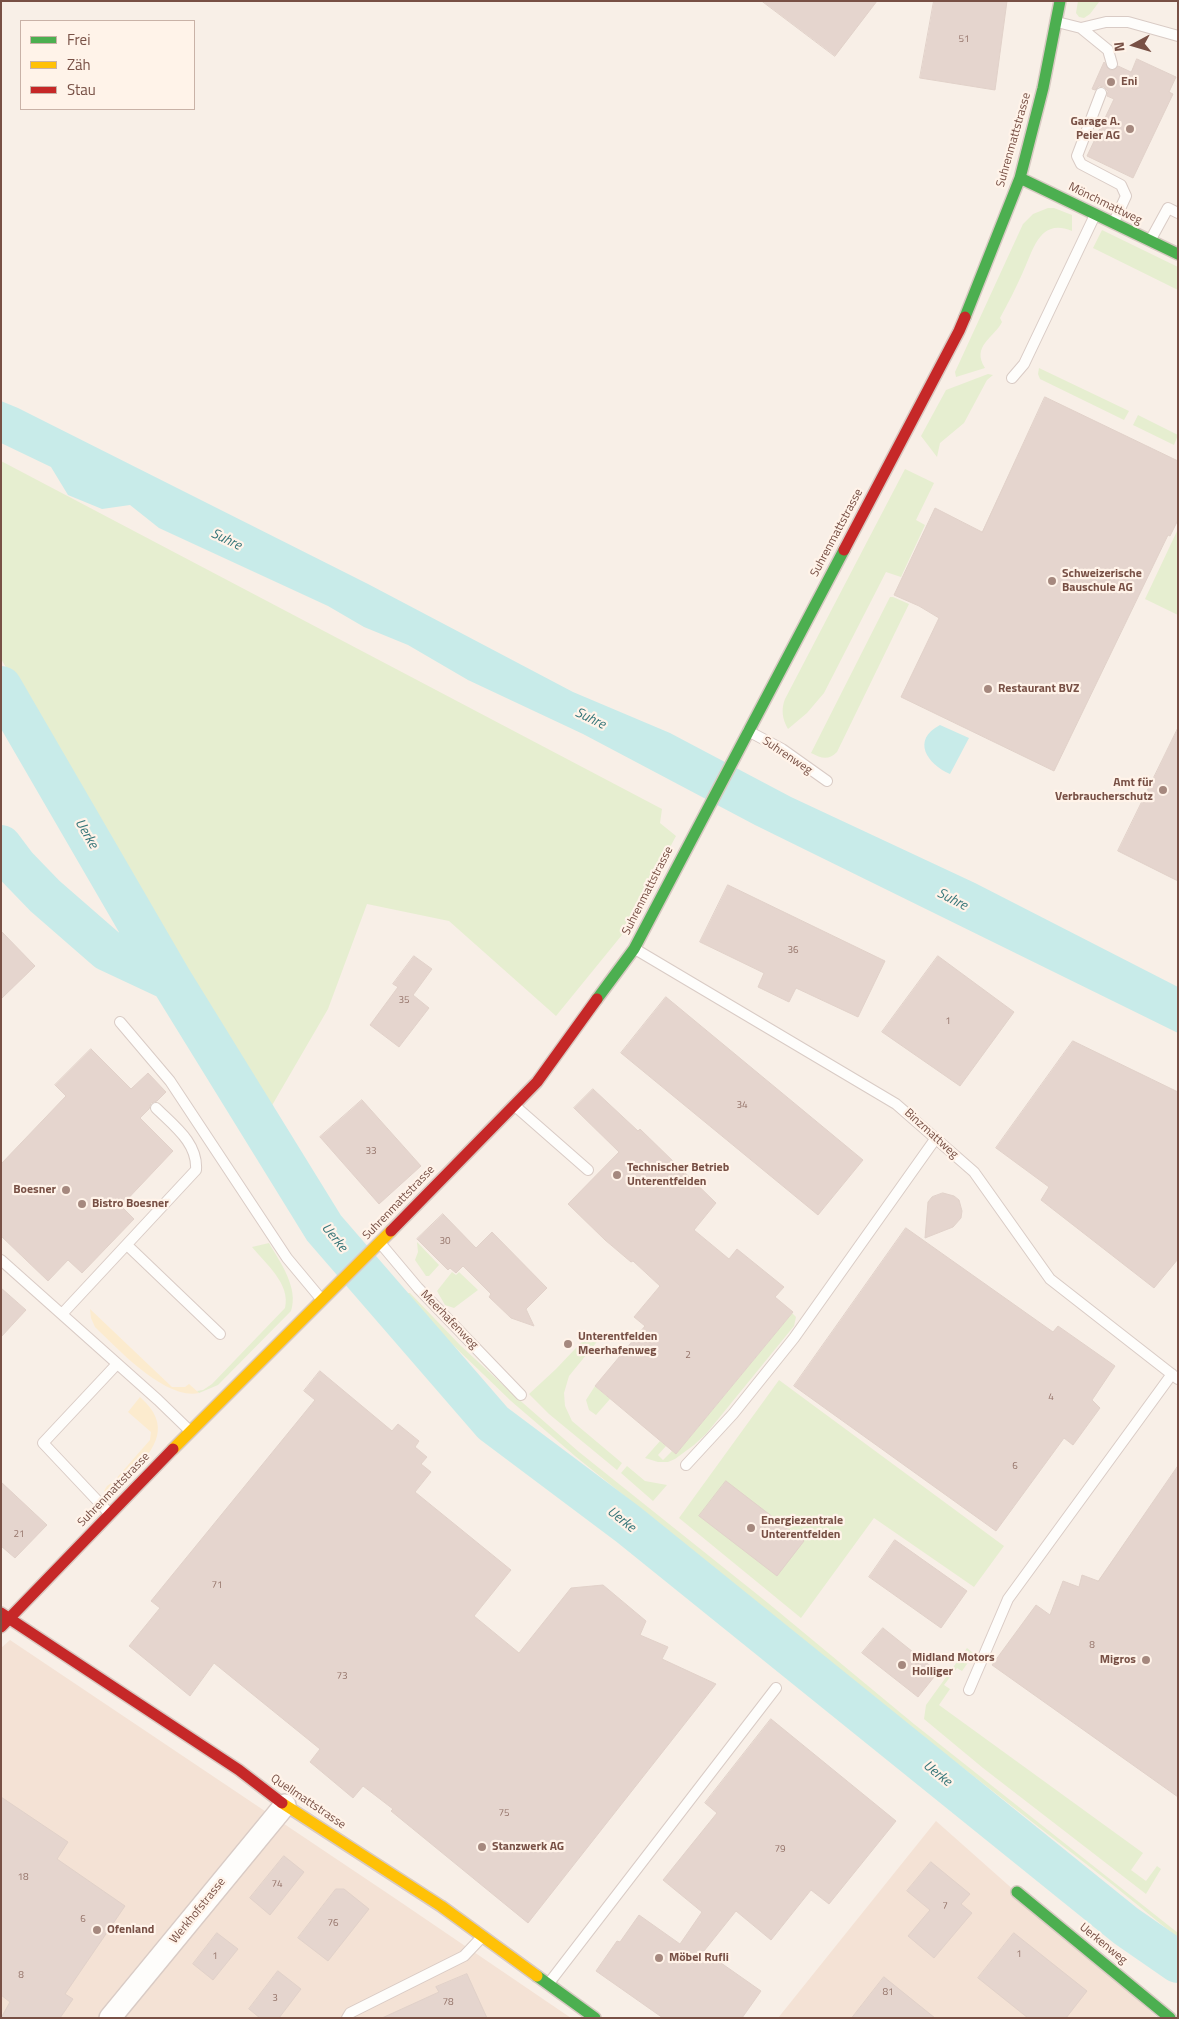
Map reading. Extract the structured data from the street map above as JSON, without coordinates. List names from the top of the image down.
{
  "streets": {
    "street": [
      "Suhrenmattstrasse",
      "Mönchmattweg",
      "Quellmattstrasse",
      "Werkhofstrasse",
      "Uerkenweg"
    ],
    "lane": ["Suhrenweg", "Binzmattweg", "Meerhafenweg"]
  },
  "crossings": [
    ["Suhrenmattstrasse", "Mönchmattweg"],
    ["Suhrenmattstrasse", "Suhrenweg"],
    ["Suhrenmattstrasse", "Binzmattweg"],
    ["Suhrenmattstrasse", "Meerhafenweg"],
    ["Suhrenmattstrasse", "Quellmattstrasse"],
    ["Quellmattstrasse", "Werkhofstrasse"]
  ],
  "water": ["Suhre", "Uerke"],
  "places": [
    "Eni",
    "Garage A. Peier AG",
    "Schweizerische Bauschule AG",
    "Restaurant BVZ",
    "Amt für Verbraucherschutz",
    "Technischer Betrieb Unterentfelden",
    "Boesner",
    "Bistro Boesner",
    "Unterentfelden Meerhafenweg",
    "Energiezentrale Unterentfelden",
    "Migros",
    "Midland Motors Holliger",
    "Stanzwerk AG",
    "Ofenland",
    "Möbel Rufli"
  ],
  "house_numbers": [
    "51",
    "36",
    "35",
    "1",
    "34",
    "33",
    "30",
    "2",
    "4",
    "6",
    "21",
    "71",
    "8",
    "73",
    "75",
    "79",
    "18",
    "74",
    "7",
    "6",
    "76",
    "1",
    "1",
    "8",
    "81",
    "3",
    "78"
  ],
  "legend": ["Frei", "Zäh", "Stau"],
  "north": "left"
}
